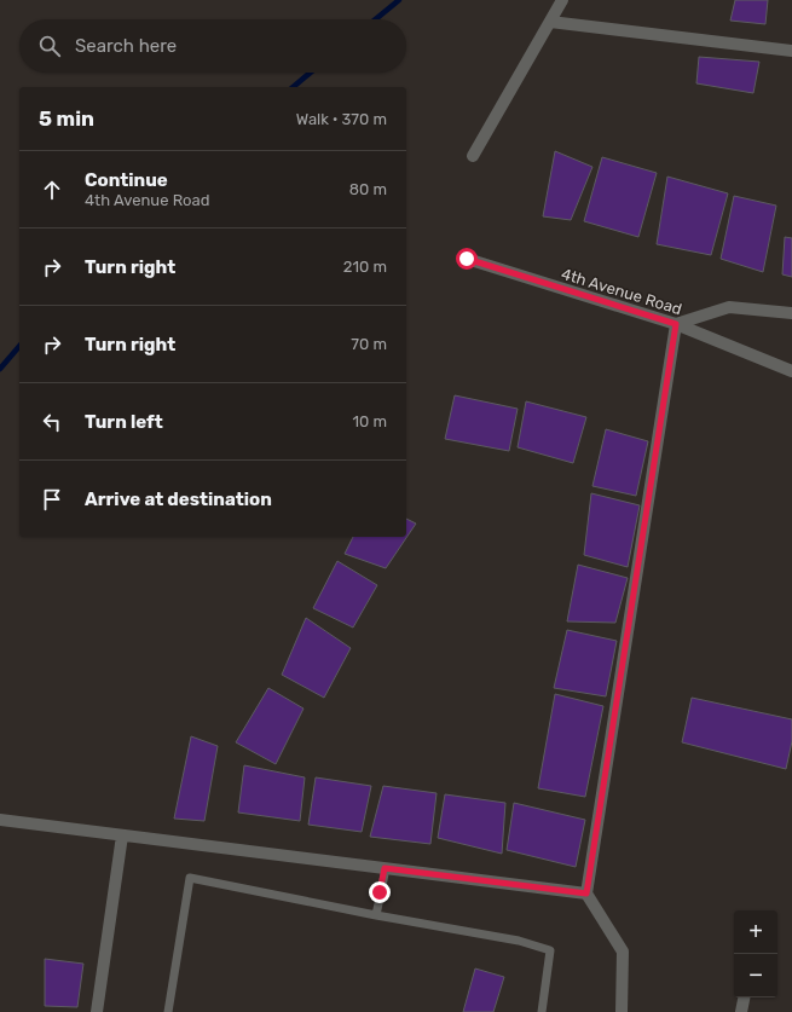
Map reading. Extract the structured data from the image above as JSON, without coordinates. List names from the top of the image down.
{
  "streets": {
    "street": ["4th Avenue Road"]
  },
  "page": {
    "search": "Search here",
    "heading": ["5 min", "Walk · 370 m"],
    "list": [
      ["Continue", "4th Avenue Road", "80 m"],
      ["Turn right", "210 m"],
      ["Turn right", "70 m"],
      ["Turn left", "10 m"],
      "Arrive at destination"
    ],
    "map_buttons": ["+", "−"]
  }
}
